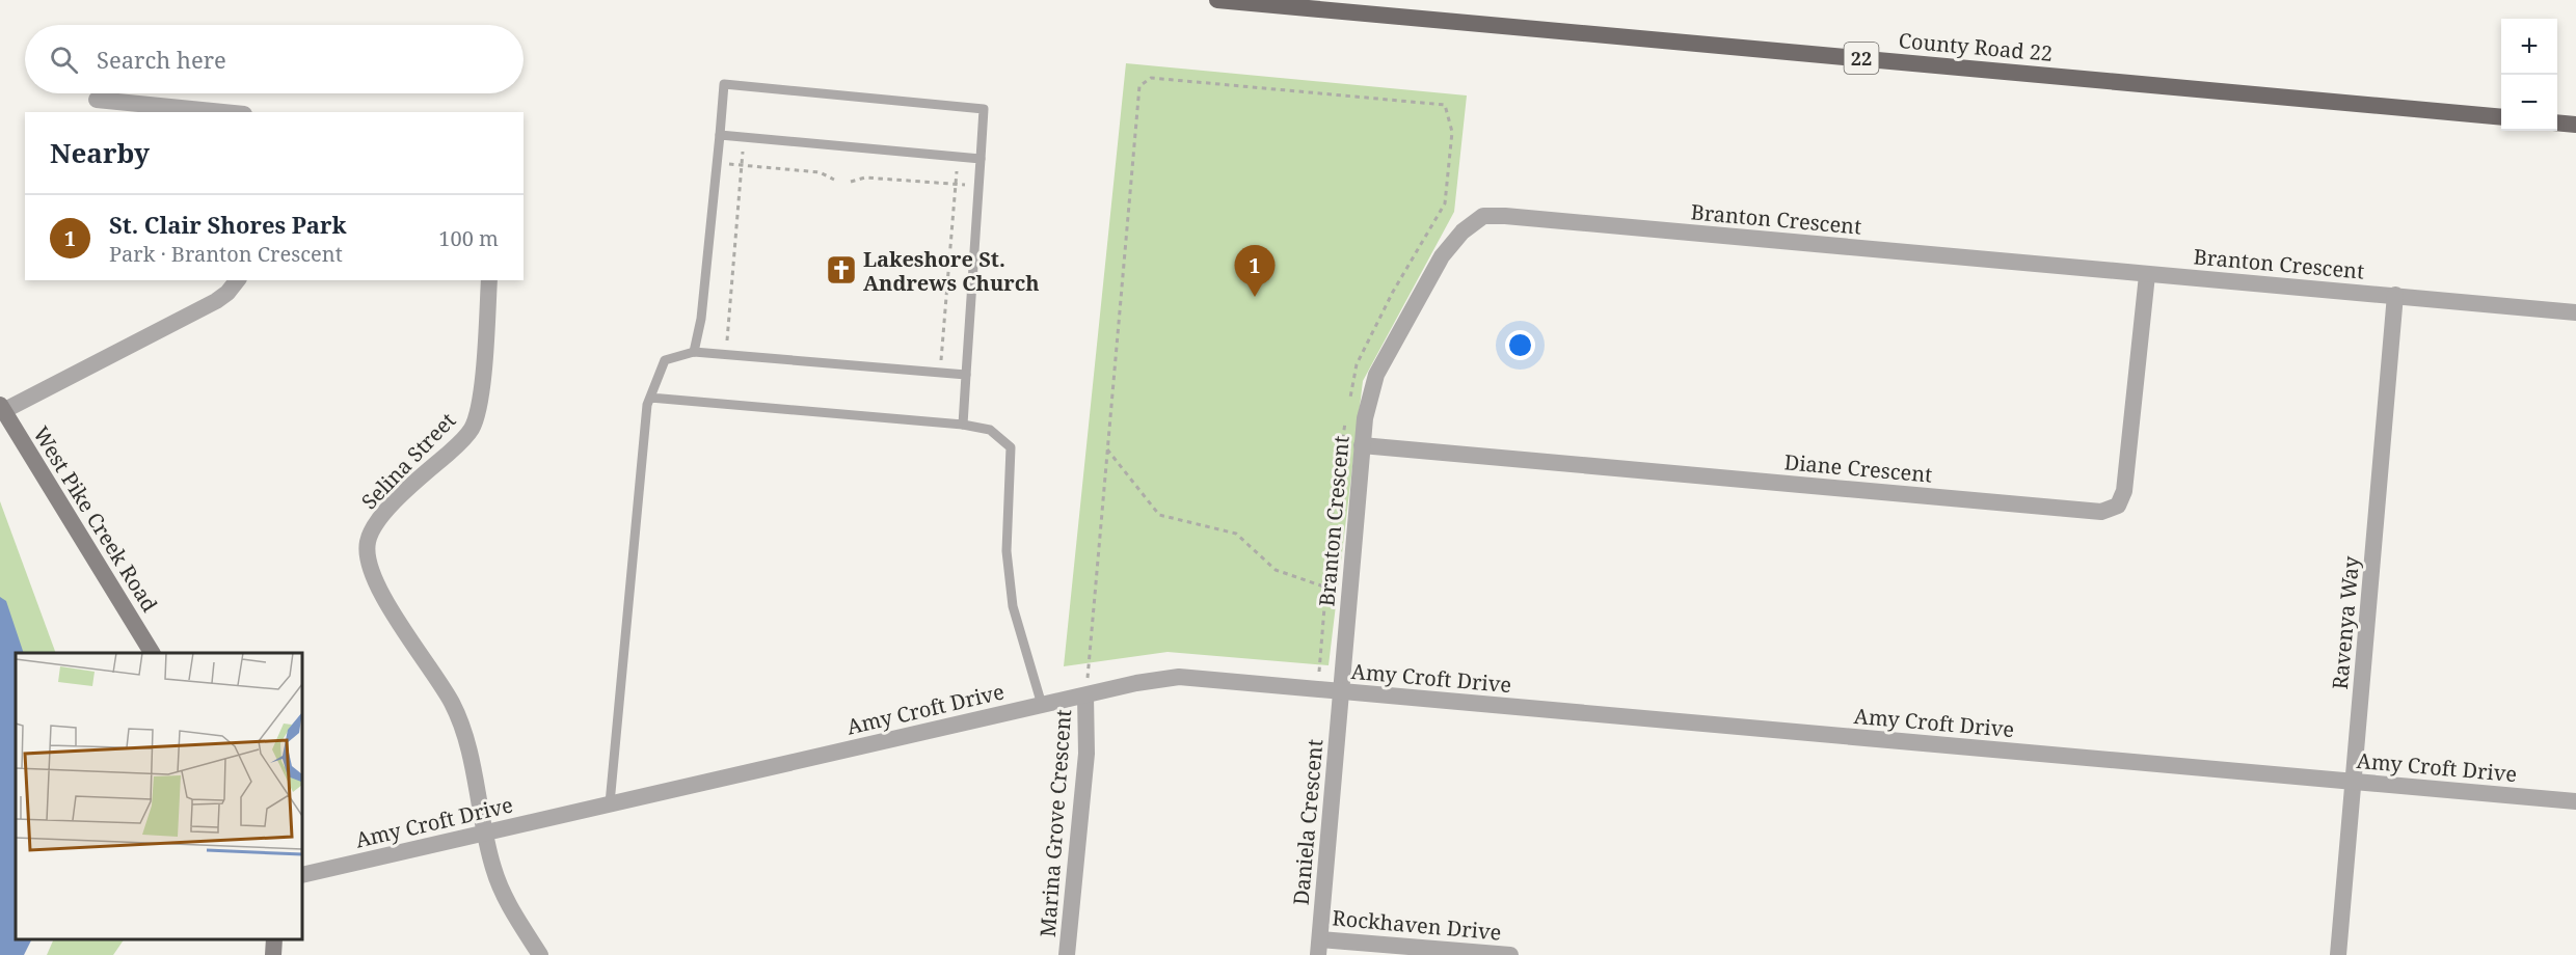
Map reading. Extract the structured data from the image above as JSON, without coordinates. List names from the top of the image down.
{
  "streets": {
    "main road": ["County Road 22", "22", "West Pike Creek Road"],
    "street": [
      "Branton Crescent",
      "Selina Street",
      "Diane Crescent",
      "Ravenya Way",
      "Amy Croft Drive",
      "Daniela Crescent",
      "Marina Grove Crescent",
      "Rockhaven Drive"
    ]
  },
  "crossings": [
    ["Branton Crescent", "Diane Crescent"],
    ["Branton Crescent", "Ravenya Way"],
    ["Branton Crescent", "Amy Croft Drive"],
    ["Branton Crescent", "Daniela Crescent"],
    ["Selina Street", "Amy Croft Drive"],
    ["Ravenya Way", "Amy Croft Drive"],
    ["Amy Croft Drive", "Daniela Crescent"],
    ["Amy Croft Drive", "Marina Grove Crescent"],
    ["Daniela Crescent", "Rockhaven Drive"]
  ],
  "places": {
    "church": ["Lakeshore St. Andrews Church"]
  },
  "page": {
    "map_buttons": ["+", "−"],
    "search": "Search here",
    "heading": "Nearby",
    "list": [
      {
        "mark": "1",
        "name": "St. Clair Shores Park",
        "note": "Park · Branton Crescent",
        "value": "100 m"
      }
    ],
    "pins": "1"
  }
}
